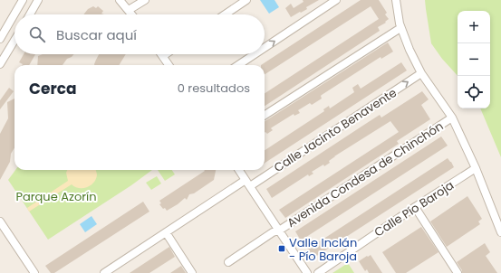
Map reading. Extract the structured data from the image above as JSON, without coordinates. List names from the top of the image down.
{
  "streets": {
    "street": ["Calle Jacinto Benavente", "Avenida Condesa de Chinchón", "Calle Pío Baroja"]
  },
  "crossings": [
    ["Calle Jacinto Benavente", "Avenida Condesa de Chinchón"],
    ["Avenida Condesa de Chinchón", "Calle Pío Baroja"]
  ],
  "parks": ["Parque Azorín"],
  "places": {
    "transit": ["Valle Inclán - Pío Baroja"]
  },
  "page": {
    "map_buttons": ["+", "−"],
    "search": "Buscar aquí",
    "heading": ["Cerca", "0 resultados"]
  }
}
